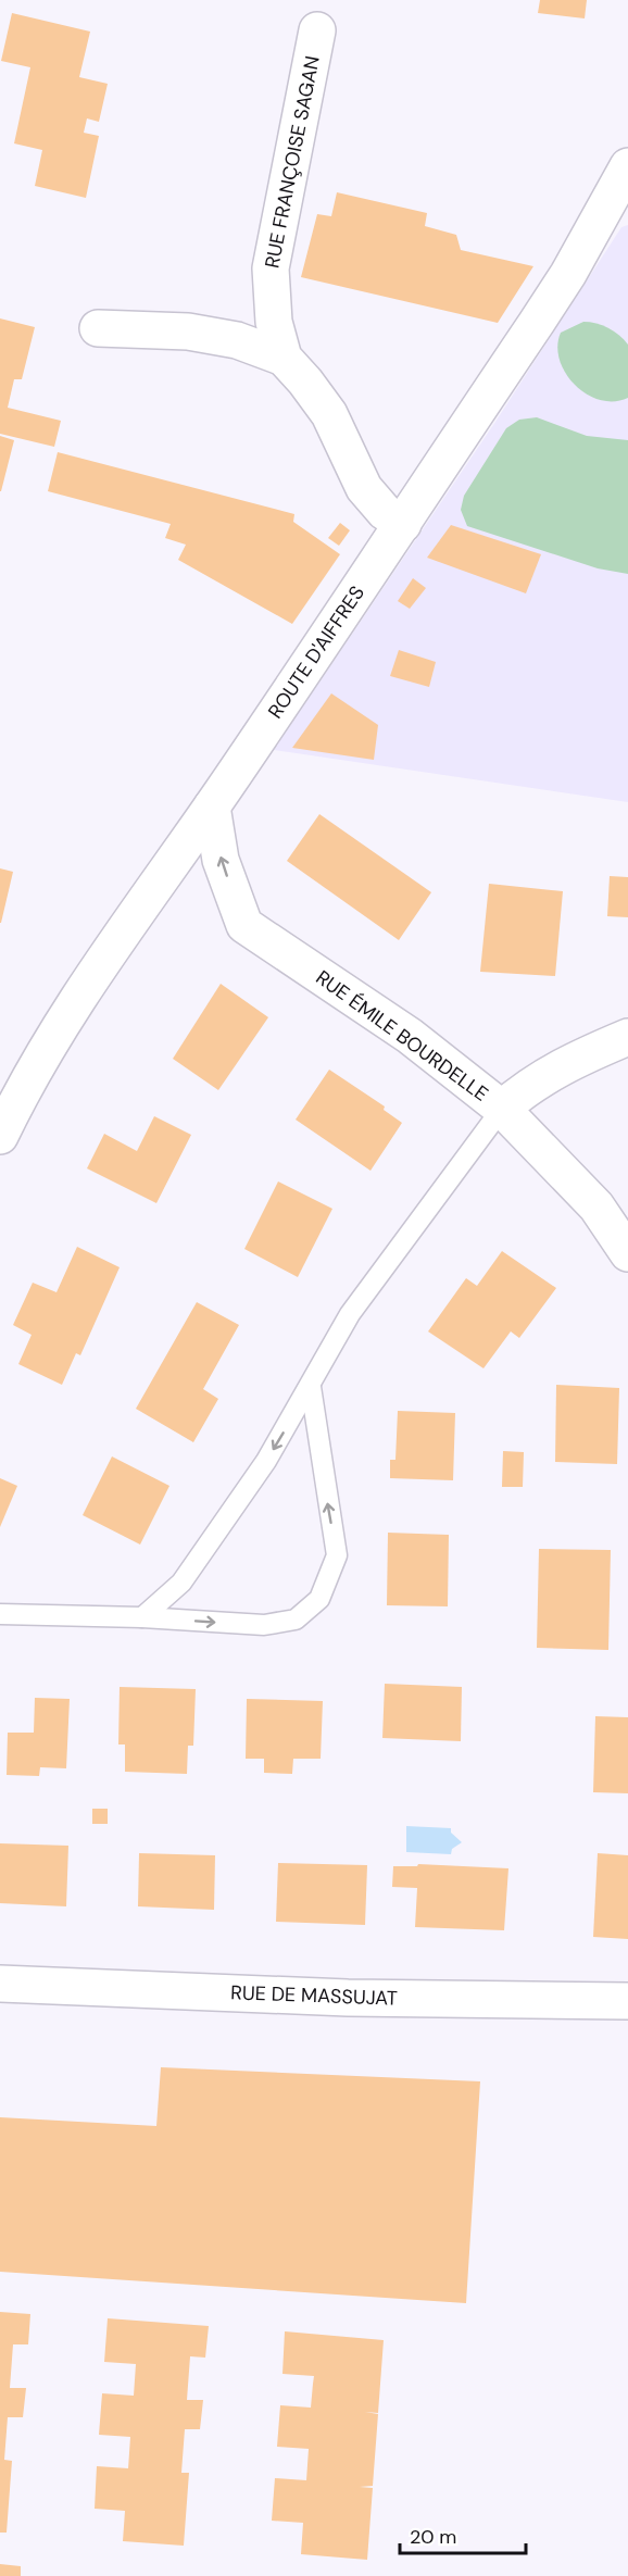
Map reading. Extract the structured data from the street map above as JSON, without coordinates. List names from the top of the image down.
{
  "streets": {
    "street": [
      "RUE FRANÇOISE SAGAN",
      "ROUTE D'AIFFRES",
      "RUE ÉMILE BOURDELLE",
      "RUE DE MASSUJAT"
    ]
  },
  "crossings": [
    ["RUE FRANÇOISE SAGAN", "ROUTE D'AIFFRES"],
    ["ROUTE D'AIFFRES", "RUE ÉMILE BOURDELLE"]
  ],
  "one_way": ["RUE ÉMILE BOURDELLE"],
  "scale_bar": "20 m"
}
